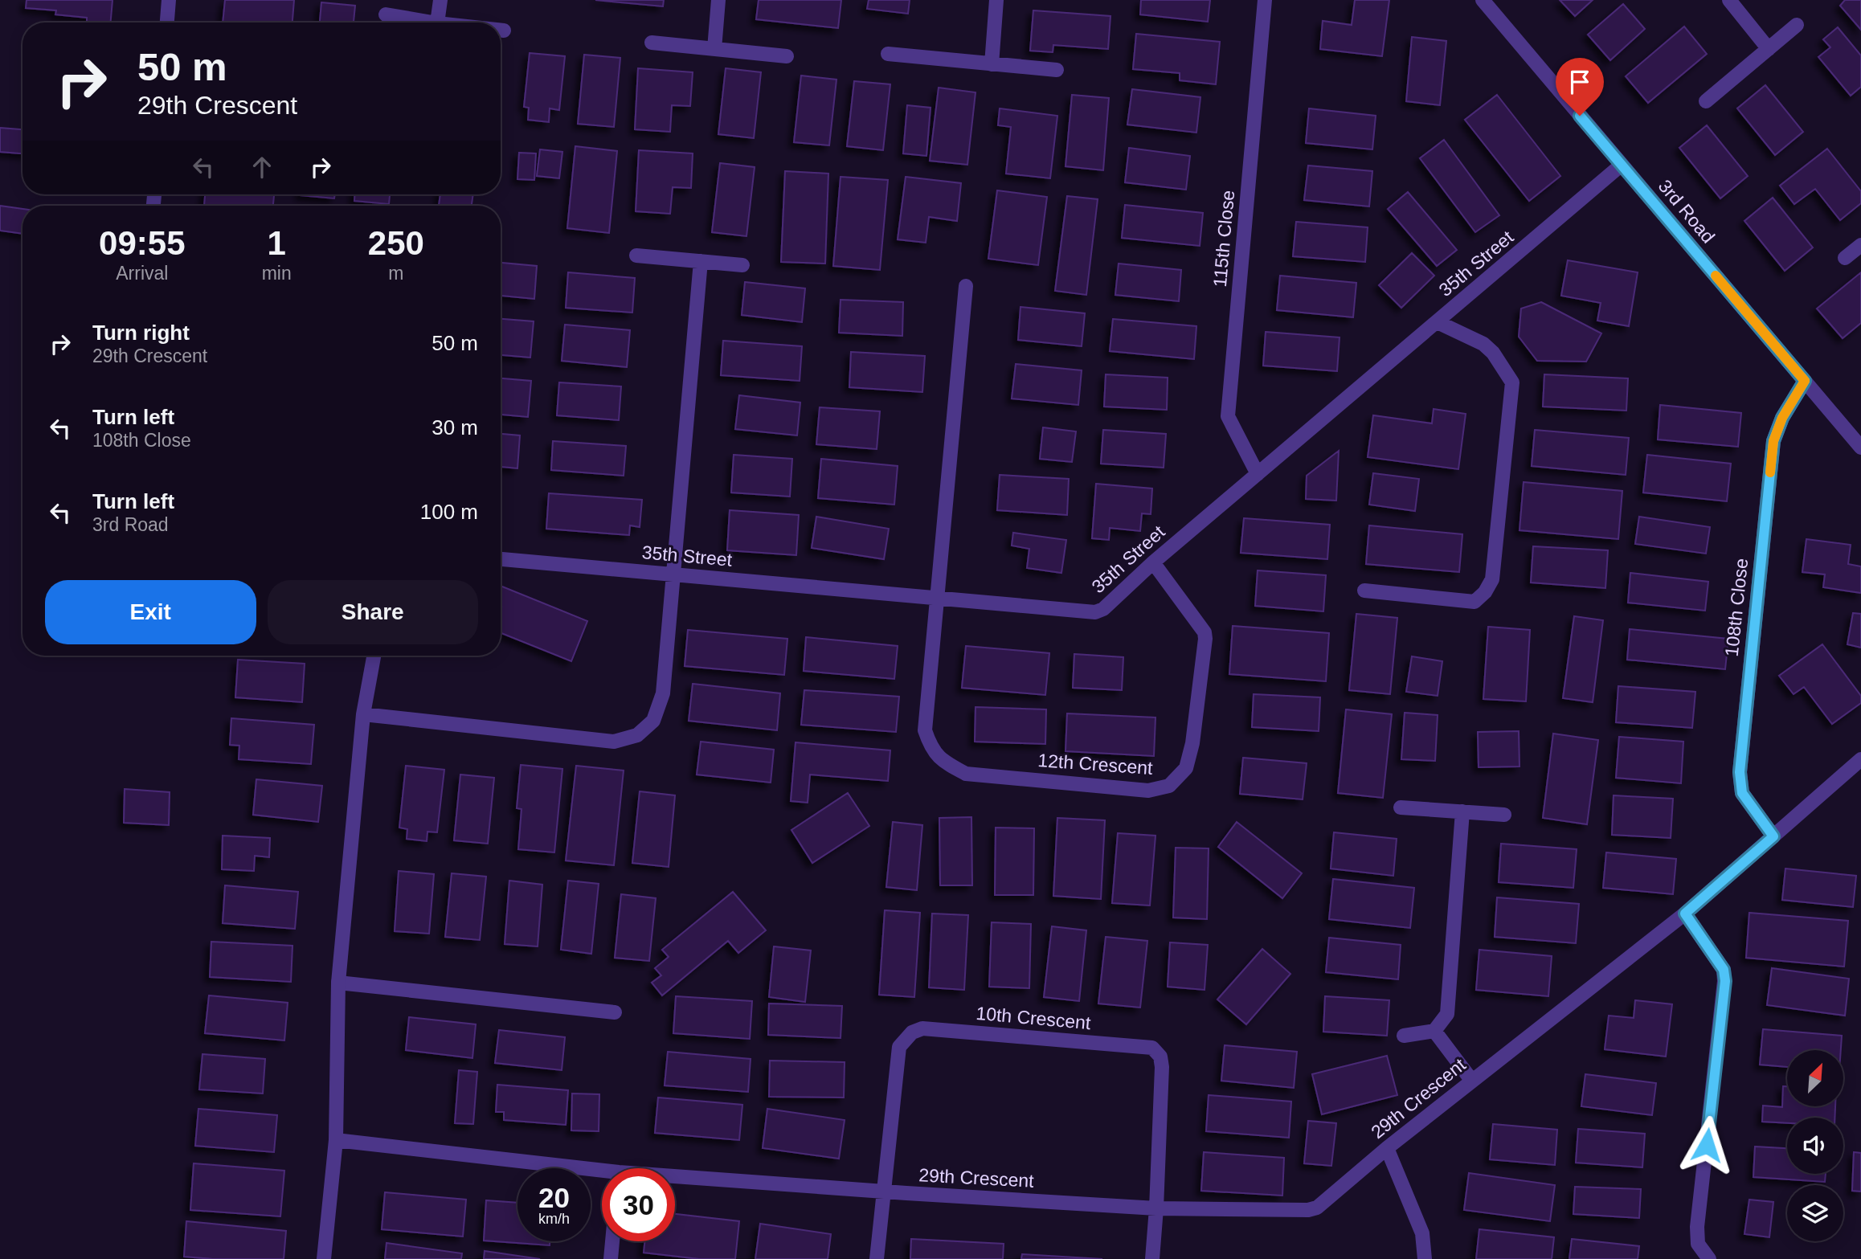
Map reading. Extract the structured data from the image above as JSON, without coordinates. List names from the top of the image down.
{
  "streets": {
    "street": [
      "3rd Road",
      "115th Close",
      "35th Street",
      "108th Close",
      "12th Crescent",
      "10th Crescent",
      "29th Crescent"
    ]
  },
  "crossings": [
    ["3rd Road", "35th Street"],
    ["3rd Road", "108th Close"],
    ["115th Close", "35th Street"],
    ["35th Street", "12th Crescent"],
    ["108th Close", "29th Crescent"],
    ["10th Crescent", "29th Crescent"]
  ],
  "north": "top right",
  "page": {
    "turn": ["50 m", "29th Crescent"],
    "eta": [
      "09:55",
      "Arrival",
      "1",
      "min",
      "250",
      "m"
    ],
    "list": [
      {
        "name": "Turn right",
        "note": "29th Crescent",
        "value": "50 m"
      },
      {
        "name": "Turn left",
        "note": "108th Close",
        "value": "30 m"
      },
      {
        "name": "Turn left",
        "note": "3rd Road",
        "value": "100 m"
      }
    ],
    "buttons": ["Exit", "Share"],
    "speed": "20 km/h",
    "limit": "30"
  }
}
